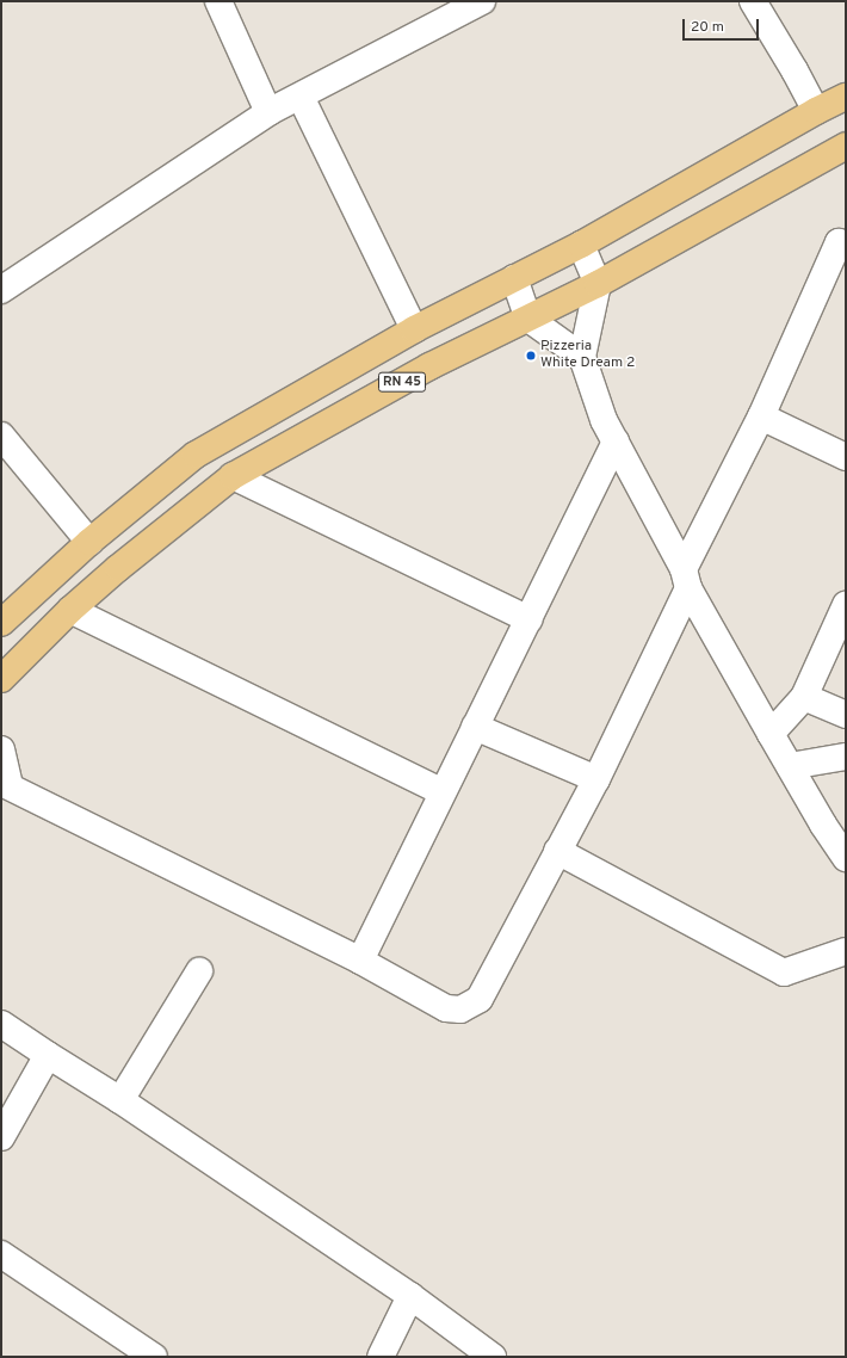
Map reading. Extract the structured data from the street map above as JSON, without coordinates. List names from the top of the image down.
{
  "streets": {
    "main road": ["RN 45"]
  },
  "places": ["Pizzeria White Dream 2"],
  "scale_bar": "20 m"
}
